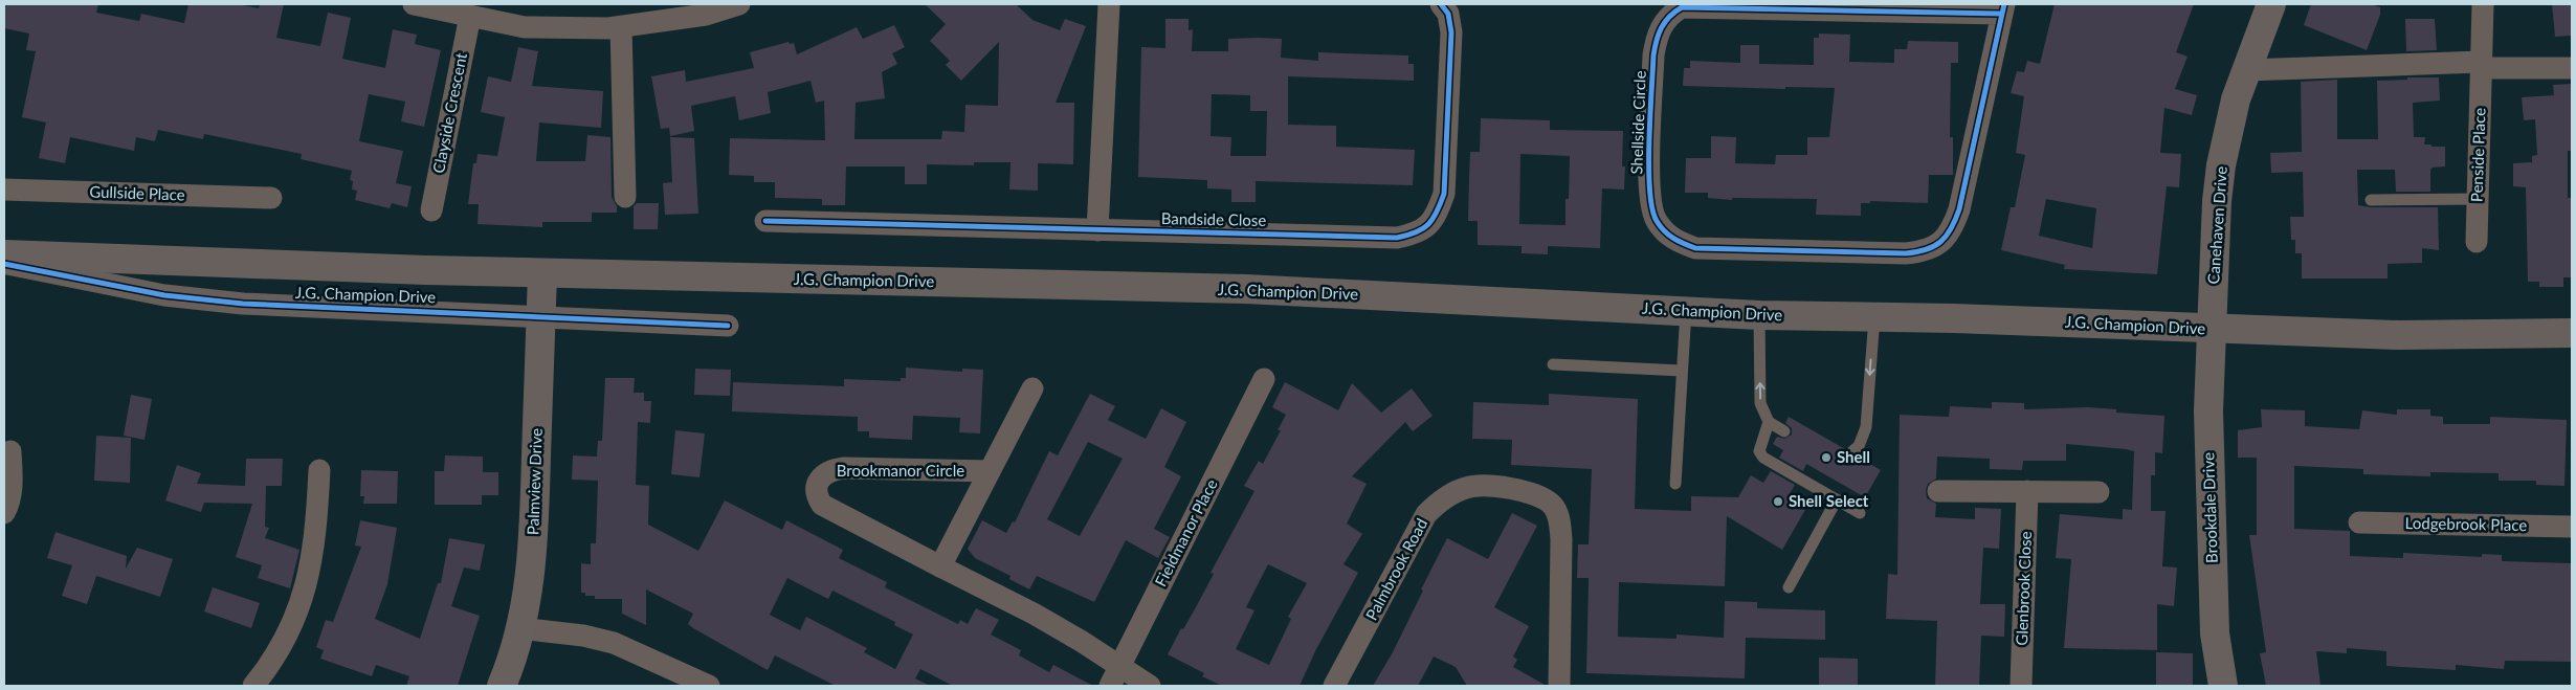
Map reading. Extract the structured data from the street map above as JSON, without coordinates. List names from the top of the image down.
{
  "streets": {
    "main road": [
      "Canehaven Drive",
      "J.G. Champion Drive",
      "Palmview Drive",
      "Brookdale Drive"
    ],
    "street": [
      "Clayside Crescent",
      "Shellside Circle",
      "Penside Place",
      "Gullside Place",
      "Bandside Close",
      "Brookmanor Circle",
      "Lodgebrook Place",
      "Fieldmanor Place",
      "Palmbrook Road",
      "Glenbrook Close"
    ]
  },
  "crossings": [
    ["Canehaven Drive", "J.G. Champion Drive"],
    ["Canehaven Drive", "Brookdale Drive"],
    ["J.G. Champion Drive", "Palmview Drive"],
    ["J.G. Champion Drive", "Brookdale Drive"],
    ["Brookmanor Circle", "Fieldmanor Place"]
  ],
  "places": ["Shell", "Shell Select"]
}
